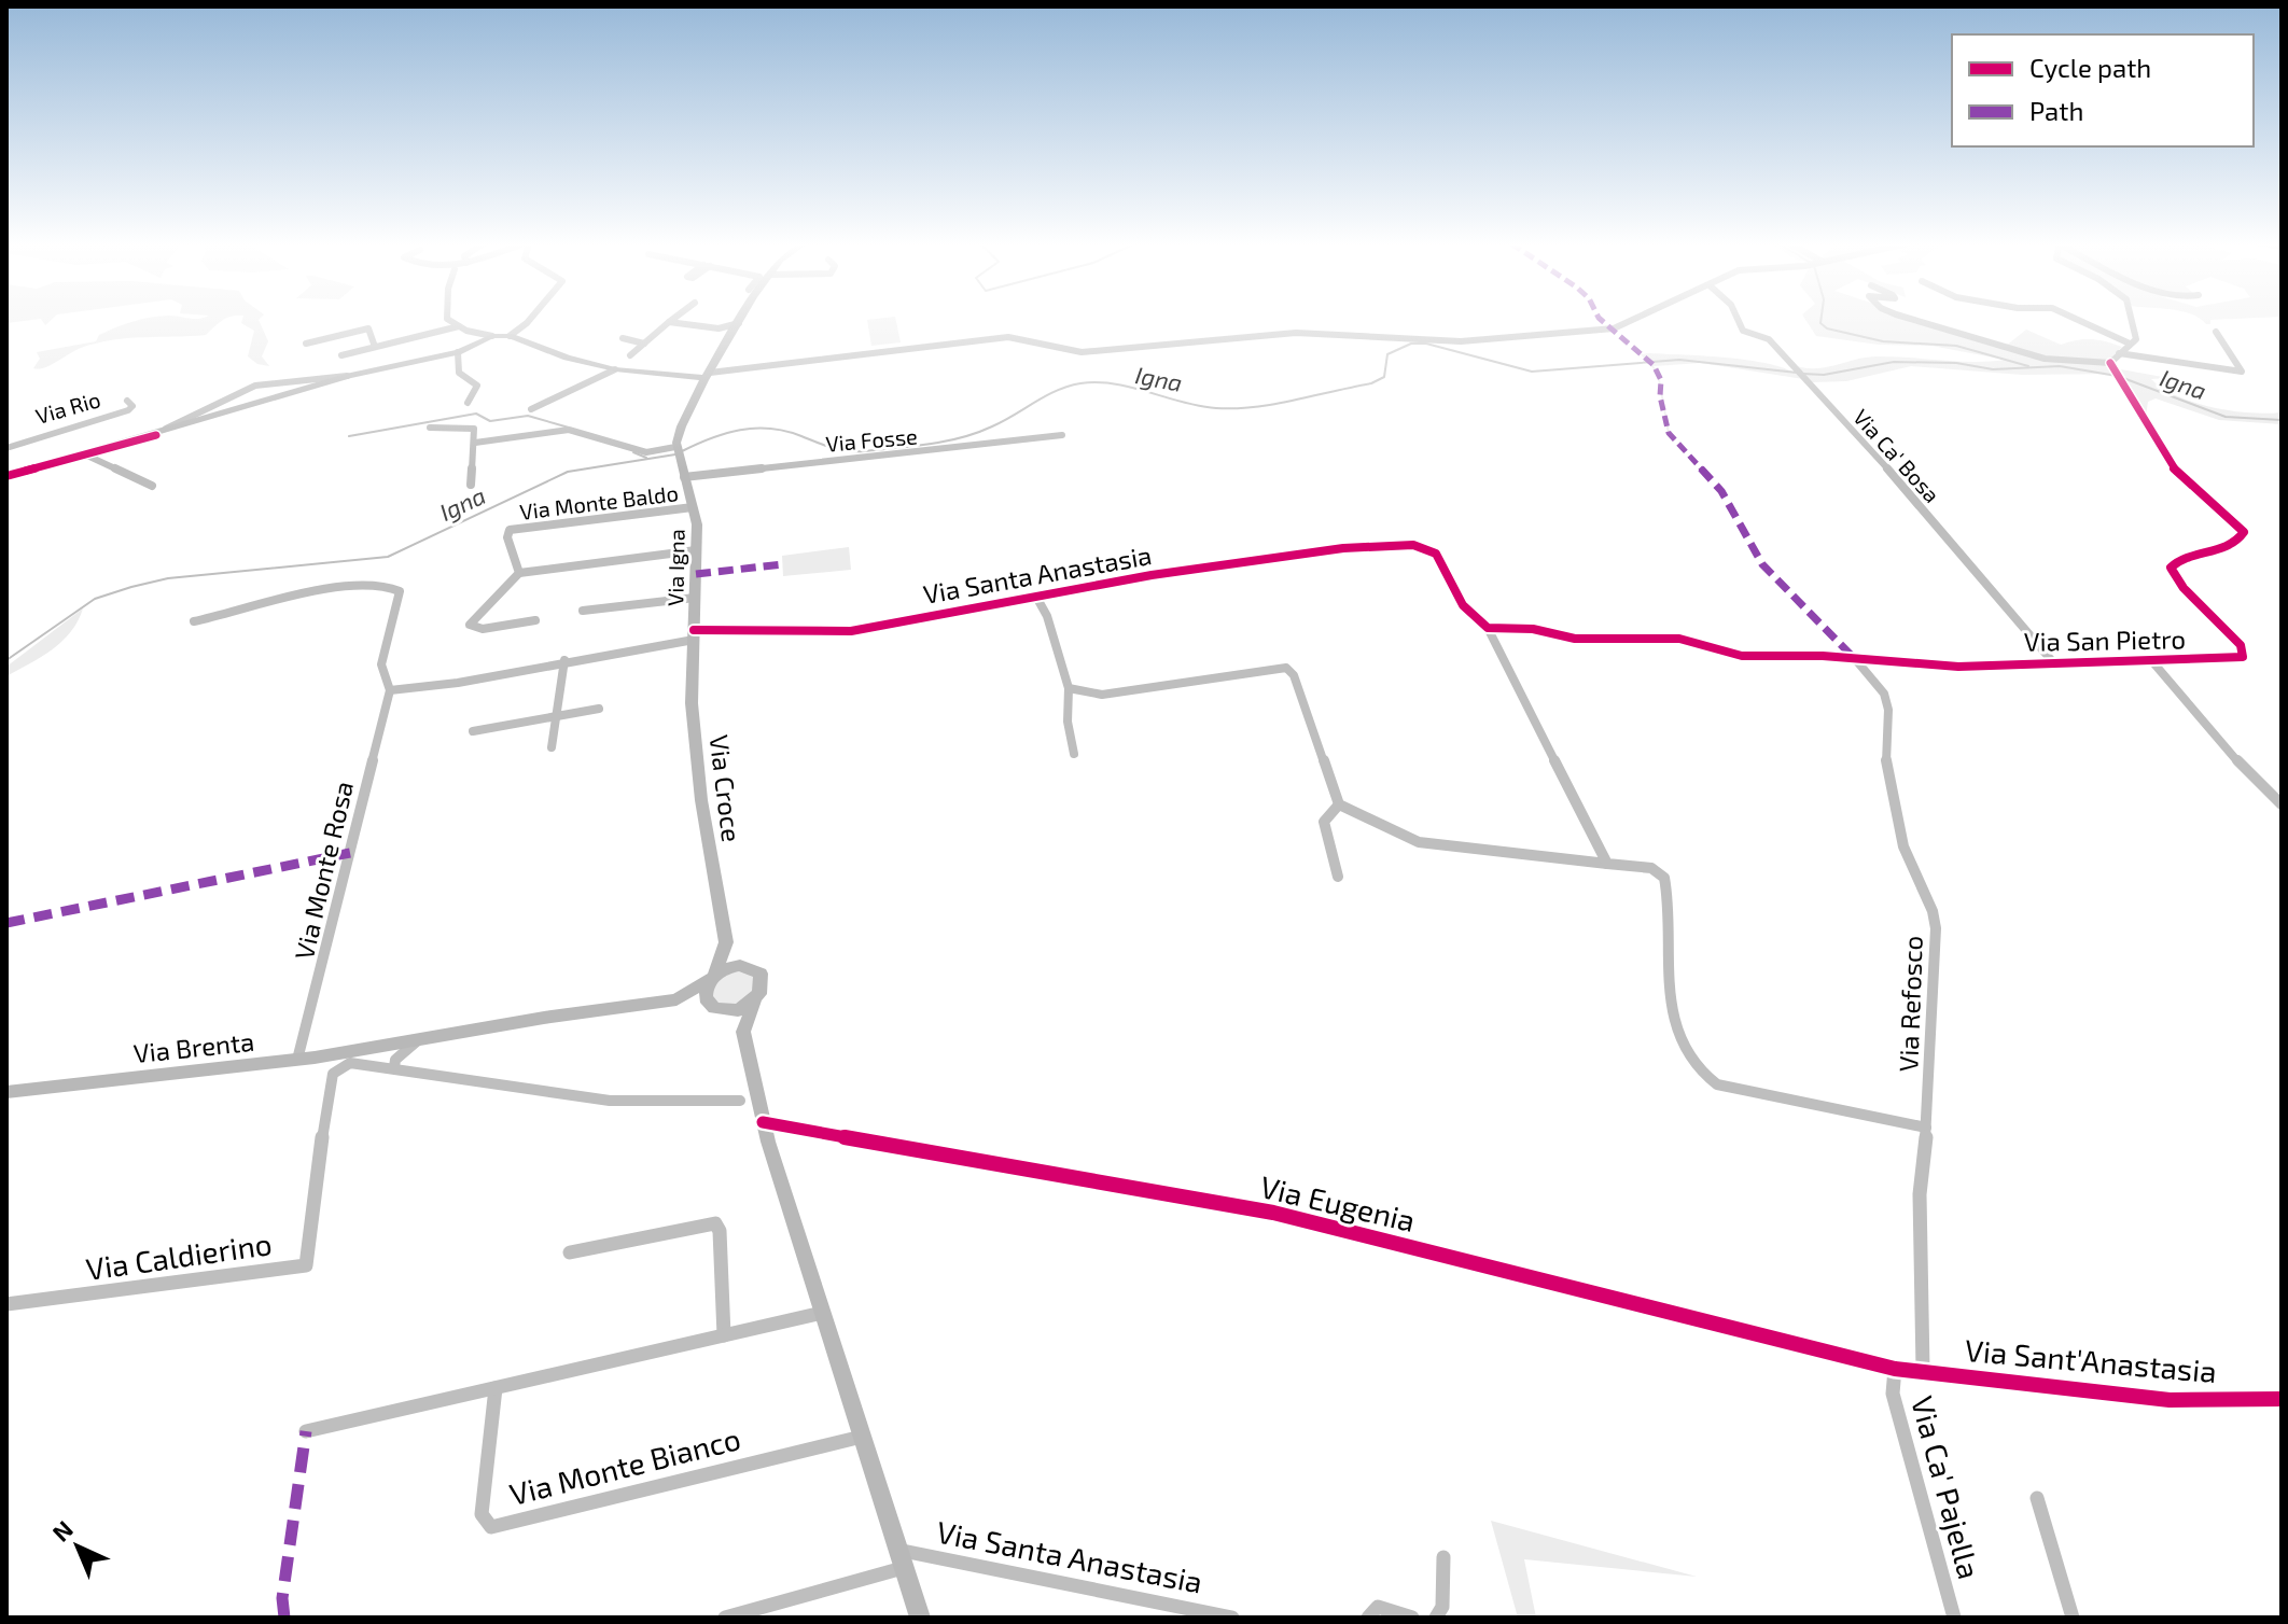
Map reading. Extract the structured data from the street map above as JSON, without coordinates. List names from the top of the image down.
{
  "streets": {
    "main road": [
      "Via Rio",
      "Via Igna",
      "Via Croce",
      "Via Brenta"
    ],
    "street": [
      "Via Fosse",
      "Via Ca' Bosa",
      "Via Monte Baldo",
      "Via Santa Anastasia",
      "Via San Pietro",
      "Via Monte Rosa",
      "Via Refosco",
      "Via Eugenia",
      "Via Caldierino",
      "Via Sant'Anastasia",
      "Via Monte Bianco",
      "Via Ca' Pajella"
    ]
  },
  "crossings": [
    ["Via Fosse", "Via Igna"],
    ["Via Ca' Bosa", "Via San Pietro"],
    ["Via Monte Baldo", "Via Igna"],
    ["Via Igna", "Via Santa Anastasia"],
    ["Via Igna", "Via Croce"],
    ["Via Santa Anastasia", "Via Croce"],
    ["Via San Pietro", "Via Refosco"],
    ["Via Croce", "Via Brenta"],
    ["Via Monte Rosa", "Via Brenta"],
    ["Via Refosco", "Via Sant'Anastasia"],
    ["Via Eugenia", "Via Sant'Anastasia"],
    ["Via Eugenia", "Via Ca' Pajella"],
    ["Via Sant'Anastasia", "Via Ca' Pajella"]
  ],
  "water": ["Igna"],
  "legend": ["Cycle path", "Path"],
  "north": "top left"
}
